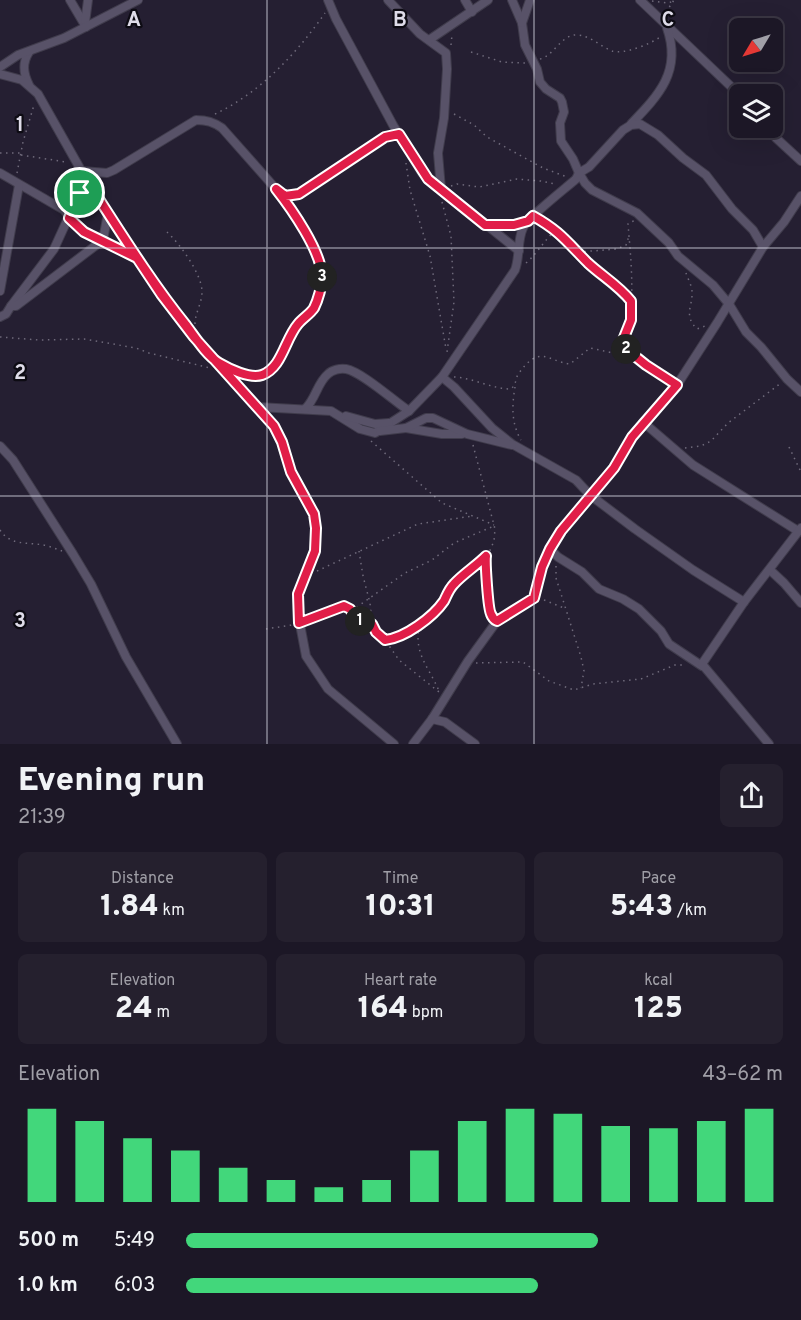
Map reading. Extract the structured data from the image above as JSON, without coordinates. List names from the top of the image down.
{
  "north": "bottom left",
  "page": {
    "pins": ["3", "2", "1"],
    "heading": ["Evening run", "21:39"],
    "stats": [
      ["Distance", "1.84 km"],
      ["Time", "10:31"],
      ["Pace", "5:43 /km"],
      ["Elevation", "24 m"],
      ["Heart rate", "164 bpm"],
      ["kcal", "125"]
    ],
    "chart": ["Elevation", "43–62 m"],
    "list": [
      {
        "name": "500 m",
        "note": "5:49"
      },
      {
        "name": "1.0 km",
        "note": "6:03"
      }
    ]
  },
  "grid": {
    "columns": ["A", "B", "C"],
    "rows": ["1", "2", "3"]
  }
}
